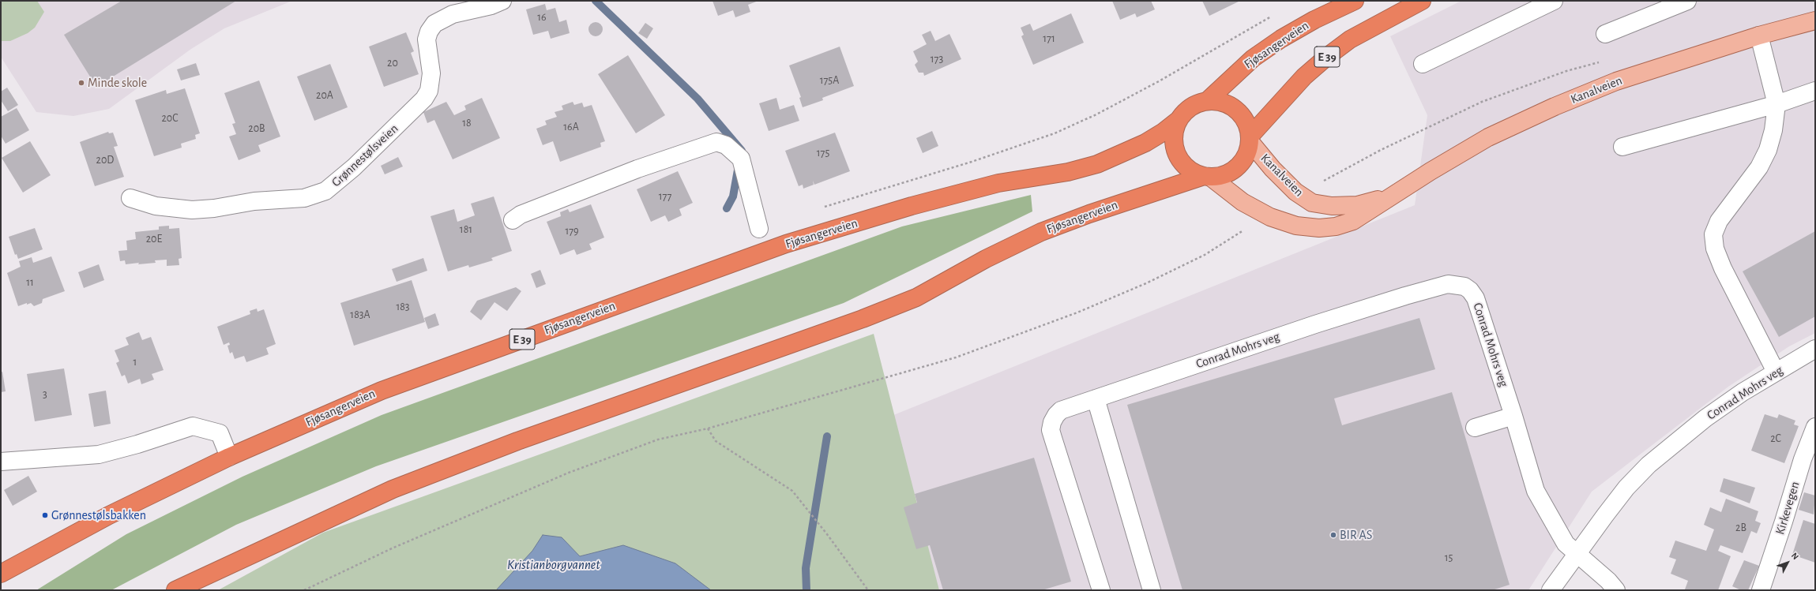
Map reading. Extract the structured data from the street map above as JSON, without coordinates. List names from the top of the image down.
{
  "streets": {
    "highway": ["Fjøsangerveien", "E 39"],
    "main road": ["Kanalveien"],
    "street": ["Grønnestølsveien", "Conrad Mohrs veg", "Kirkevegen"]
  },
  "crossings": [
    ["Fjøsangerveien", "E 39"],
    ["Fjøsangerveien", "Kanalveien"],
    ["E 39", "Kanalveien"]
  ],
  "water": ["Kristianborgvannet"],
  "places": ["Minde skole", "Grønnestølsbakken", "BIR AS"],
  "house_numbers": [
    "16",
    "171",
    "173",
    "20",
    "175A",
    "20A",
    "20C",
    "18",
    "16A",
    "20B",
    "175",
    "20D",
    "177",
    "181",
    "179",
    "20E",
    "11",
    "183",
    "183A",
    "1",
    "3",
    "2C",
    "2B",
    "15"
  ],
  "north": "top right"
}
